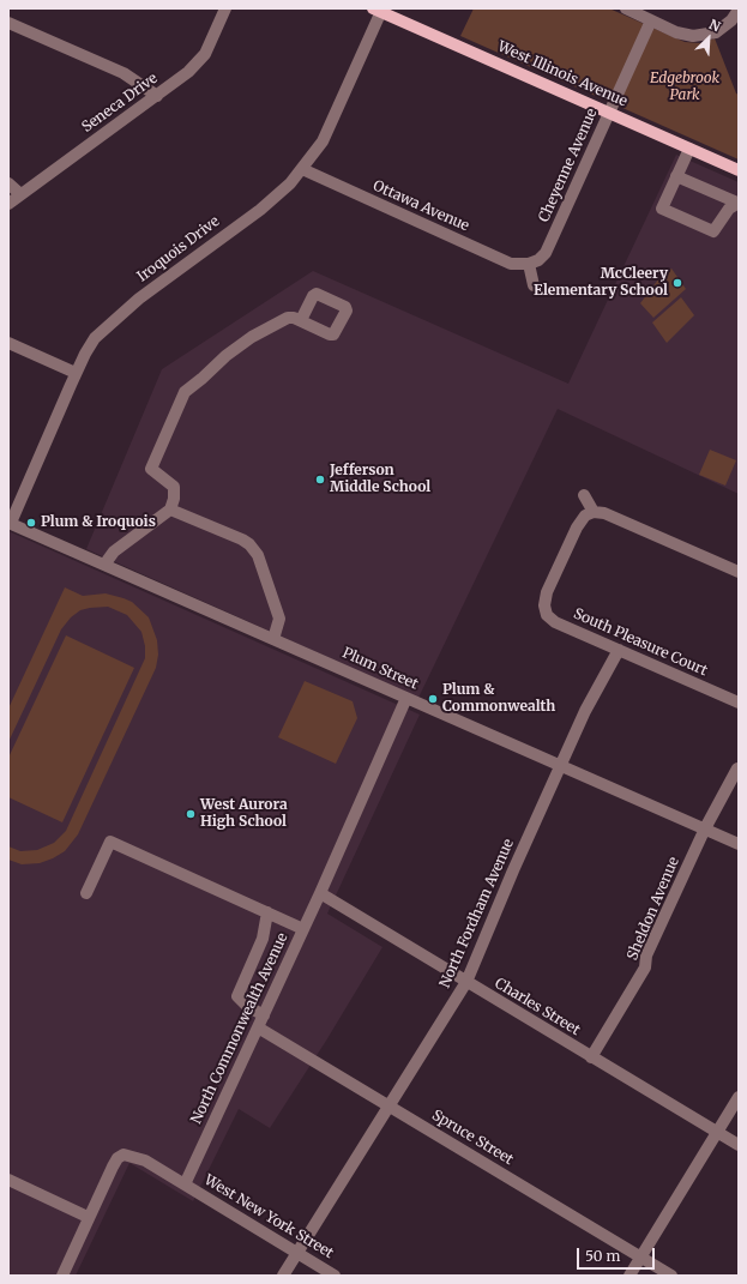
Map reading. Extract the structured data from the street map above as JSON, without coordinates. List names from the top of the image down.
{
  "streets": {
    "main road": ["West Illinois Avenue"],
    "street": [
      "Seneca Drive",
      "Cheyenne Avenue",
      "Ottawa Avenue",
      "Iroquois Drive",
      "South Pleasure Court",
      "Plum Street",
      "Sheldon Avenue",
      "North Fordham Avenue",
      "Charles Street",
      "North Commonwealth Avenue",
      "Spruce Street",
      "West New York Street"
    ]
  },
  "crossings": [
    ["West Illinois Avenue", "Cheyenne Avenue"],
    ["West Illinois Avenue", "Iroquois Drive"],
    ["Cheyenne Avenue", "Ottawa Avenue"],
    ["Ottawa Avenue", "Iroquois Drive"],
    ["Iroquois Drive", "Plum Street"],
    ["South Pleasure Court", "North Fordham Avenue"],
    ["Plum Street", "Sheldon Avenue"],
    ["Plum Street", "North Fordham Avenue"],
    ["Plum Street", "North Commonwealth Avenue"],
    ["Sheldon Avenue", "Charles Street"],
    ["North Fordham Avenue", "Charles Street"],
    ["North Fordham Avenue", "Spruce Street"],
    ["North Fordham Avenue", "West New York Street"],
    ["Charles Street", "North Commonwealth Avenue"],
    ["North Commonwealth Avenue", "Spruce Street"],
    ["North Commonwealth Avenue", "West New York Street"]
  ],
  "parks": ["Edgebrook Park"],
  "places": [
    "McCleery Elementary School",
    "Jefferson Middle School",
    "Plum & Iroquois",
    "Plum & Commonwealth",
    "West Aurora High School"
  ],
  "scale_bar": "50 m",
  "north": "top right"
}
